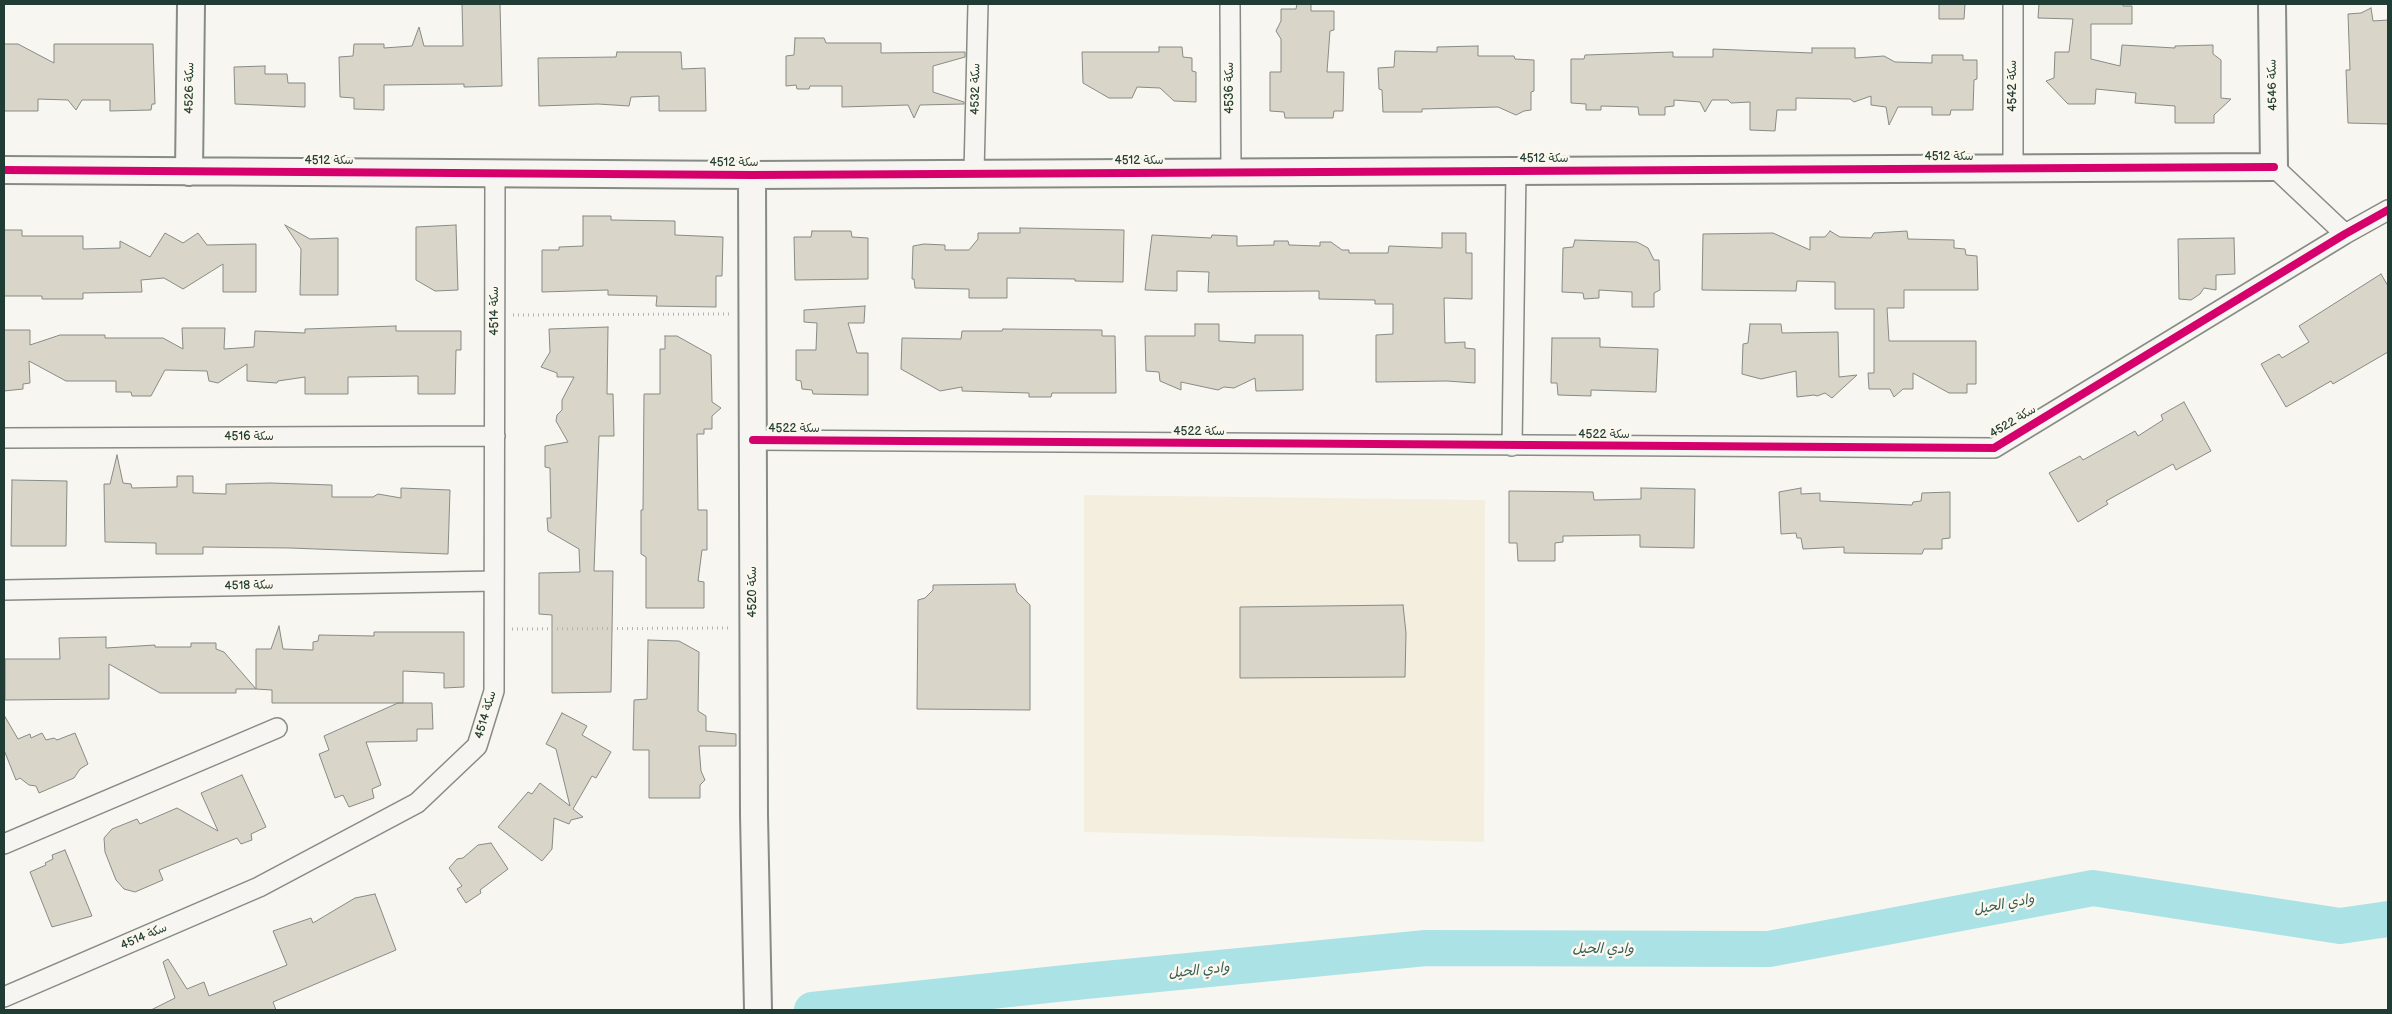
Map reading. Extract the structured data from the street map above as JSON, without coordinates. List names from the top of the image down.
{
  "streets": {
    "street": [
      "سكة 4546",
      "سكة 4542",
      "سكة 4526",
      "سكة 4536",
      "سكة 4532",
      "سكة 4512",
      "سكة 4514",
      "سكة 4522",
      "سكة 4516",
      "سكة 4518",
      "سكة 4520"
    ]
  },
  "crossings": [
    ["سكة 4546", "سكة 4512"],
    ["سكة 4542", "سكة 4512"],
    ["سكة 4526", "سكة 4512"],
    ["سكة 4536", "سكة 4512"],
    ["سكة 4532", "سكة 4512"],
    ["سكة 4512", "سكة 4514"],
    ["سكة 4512", "سكة 4520"],
    ["سكة 4514", "سكة 4516"],
    ["سكة 4514", "سكة 4518"],
    ["سكة 4522", "سكة 4520"]
  ],
  "water": ["وادي الحيل"]
}
